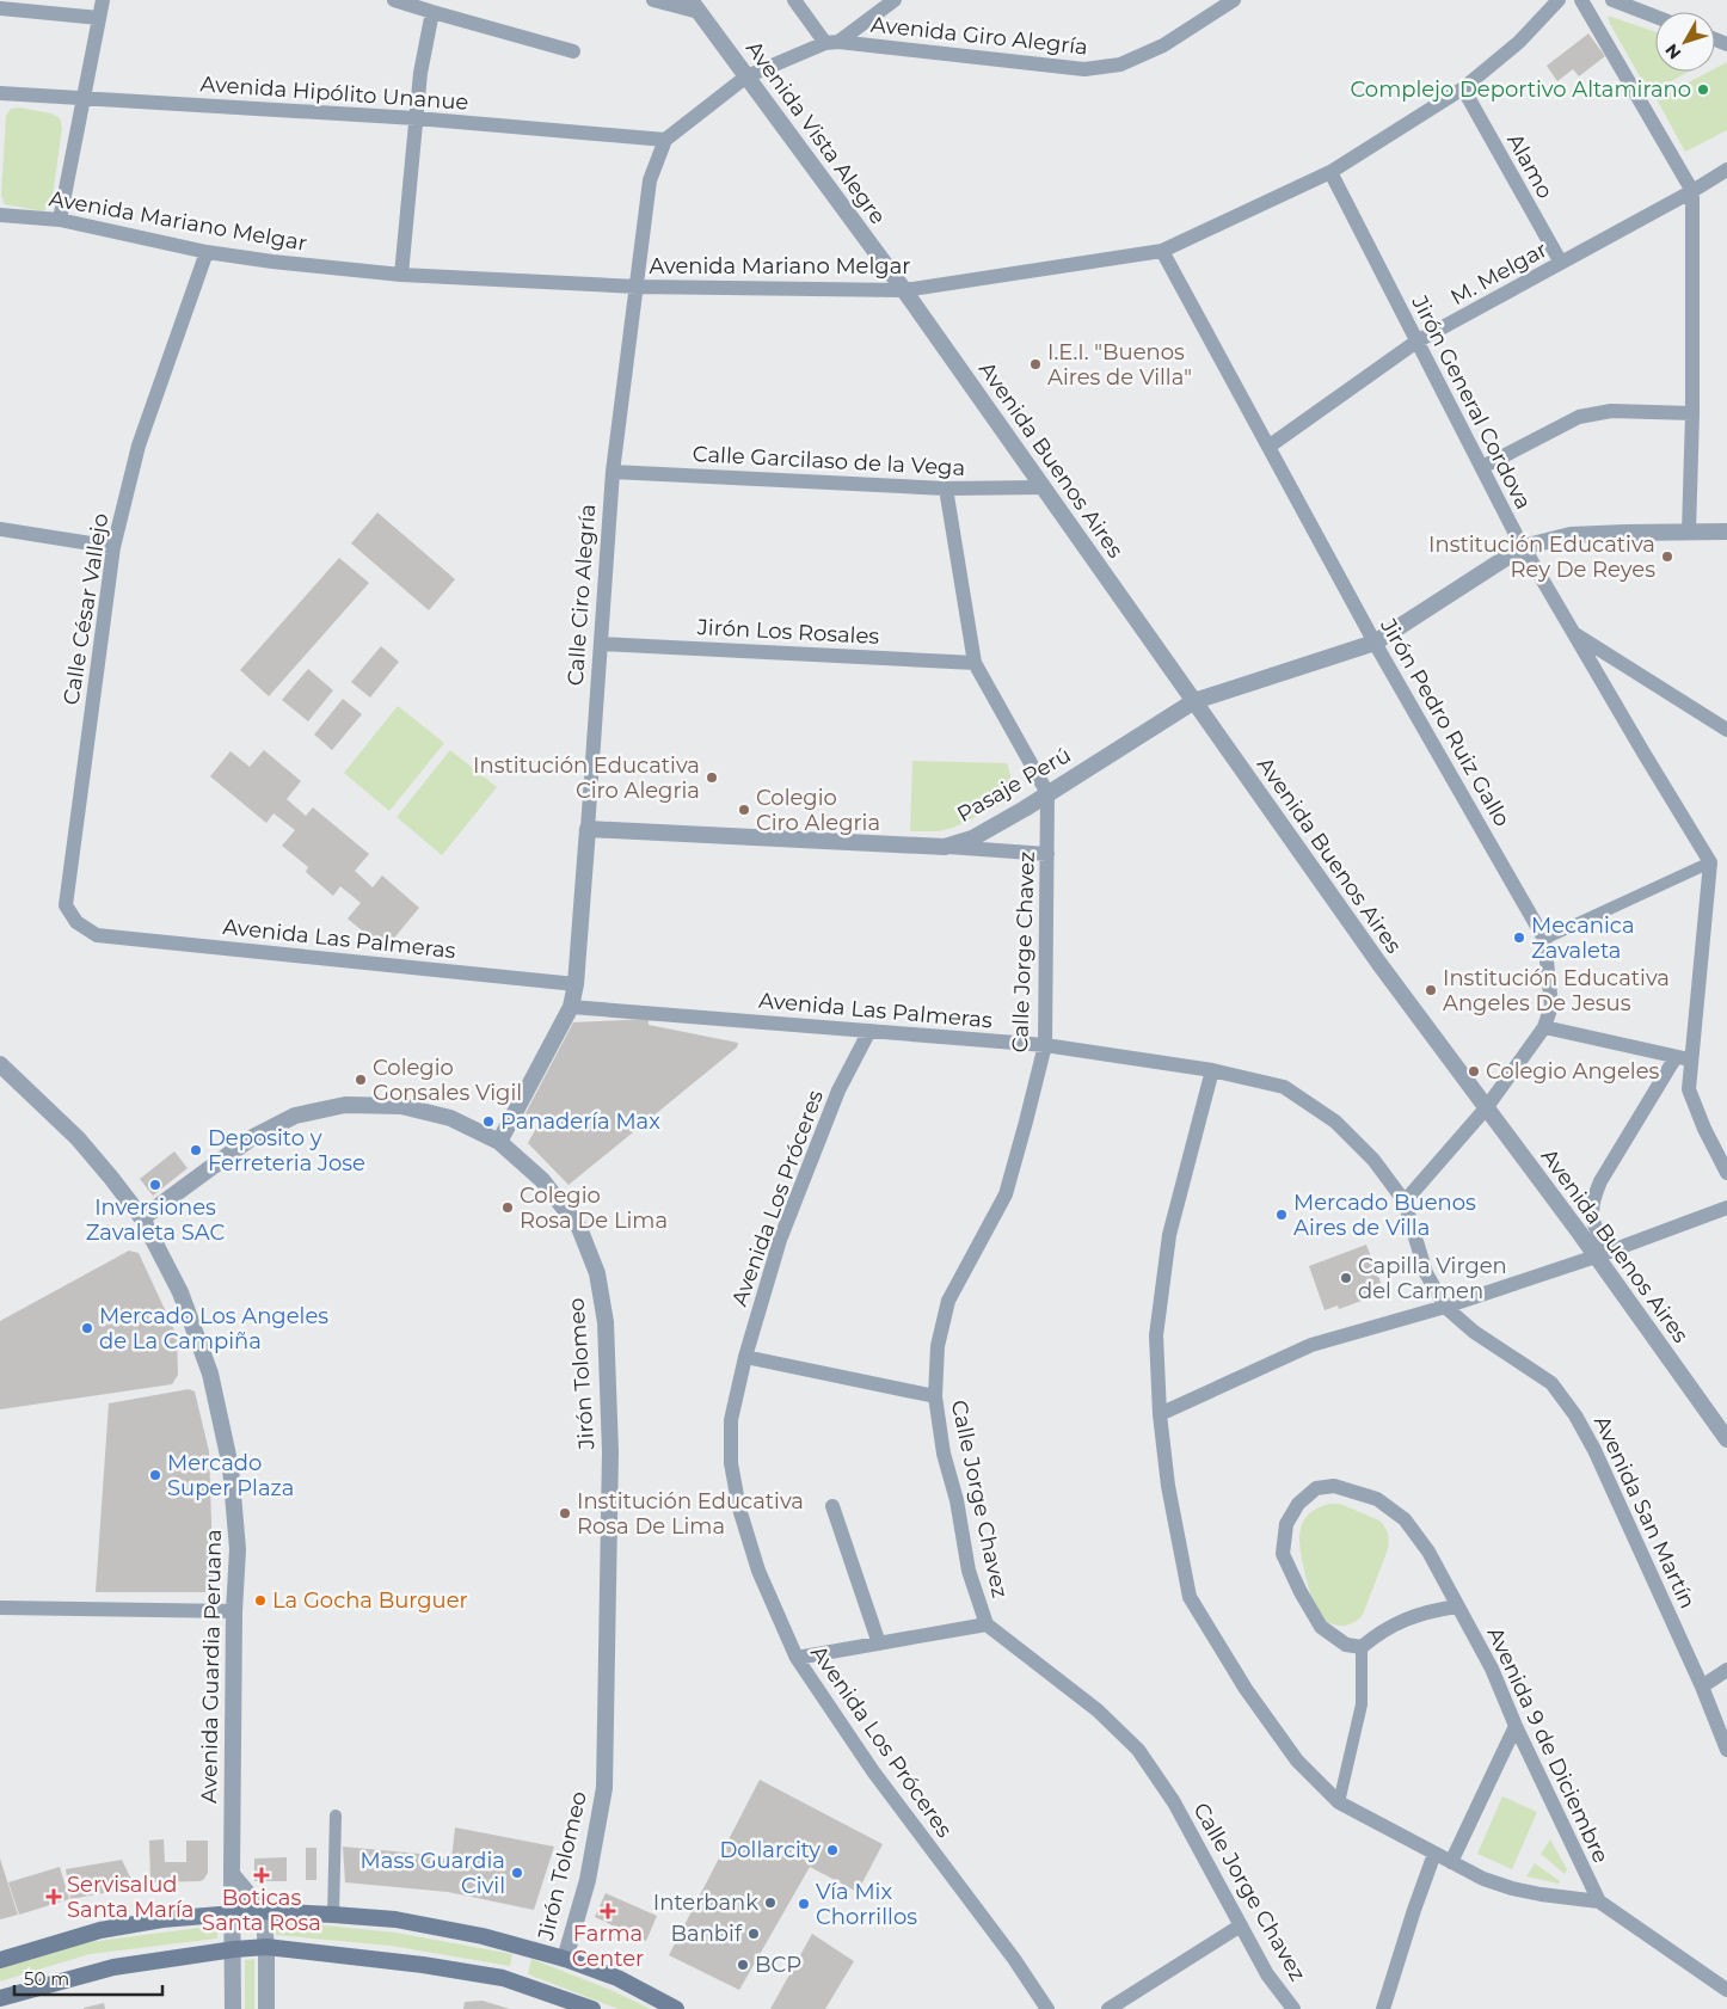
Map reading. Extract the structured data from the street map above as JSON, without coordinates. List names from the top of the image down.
{
  "streets": {
    "street": [
      "Avenida Giro Alegría",
      "Avenida Hipólito Unanue",
      "Avenida Vista Alegre",
      "Alamo",
      "Avenida Mariano Melgar",
      "M. Melgar",
      "Jirón General Cordova",
      "Avenida Buenos Aires",
      "Calle Garcilaso de la Vega",
      "Calle Ciro Alegría",
      "Calle César Vallejo",
      "Jirón Los Rosales",
      "Jirón Pedro Ruiz Gallo",
      "Pasaje Perú",
      "Avenida Las Palmeras",
      "Calle Jorge Chavez",
      "Avenida Los Próceres",
      "Jirón Tolomeo",
      "Avenida San Martín",
      "Avenida Guardia Peruana",
      "Avenida 9 de Diciembre"
    ]
  },
  "crossings": [
    ["Avenida Giro Alegría", "Avenida Vista Alegre"],
    ["Avenida Hipólito Unanue", "Calle Ciro Alegría"],
    ["Avenida Vista Alegre", "Avenida Mariano Melgar"],
    ["Avenida Vista Alegre", "Avenida Buenos Aires"],
    ["Alamo", "Avenida Mariano Melgar"],
    ["Alamo", "M. Melgar"],
    ["Avenida Mariano Melgar", "Jirón General Cordova"],
    ["Avenida Mariano Melgar", "Avenida Buenos Aires"],
    ["Avenida Mariano Melgar", "Calle Ciro Alegría"],
    ["Avenida Mariano Melgar", "Calle César Vallejo"],
    ["Avenida Mariano Melgar", "Jirón Pedro Ruiz Gallo"],
    ["M. Melgar", "Jirón General Cordova"],
    ["M. Melgar", "Jirón Pedro Ruiz Gallo"],
    ["Jirón General Cordova", "Pasaje Perú"],
    ["Avenida Buenos Aires", "Calle Garcilaso de la Vega"],
    ["Avenida Buenos Aires", "Jirón Pedro Ruiz Gallo"],
    ["Avenida Buenos Aires", "Pasaje Perú"],
    ["Calle Garcilaso de la Vega", "Calle Ciro Alegría"],
    ["Calle Ciro Alegría", "Jirón Los Rosales"],
    ["Calle Ciro Alegría", "Pasaje Perú"],
    ["Calle Ciro Alegría", "Avenida Las Palmeras"],
    ["Calle Ciro Alegría", "Jirón Tolomeo"],
    ["Calle César Vallejo", "Avenida Las Palmeras"],
    ["Jirón Pedro Ruiz Gallo", "Pasaje Perú"],
    ["Jirón Pedro Ruiz Gallo", "Avenida San Martín"],
    ["Pasaje Perú", "Calle Jorge Chavez"],
    ["Avenida Las Palmeras", "Calle Jorge Chavez"],
    ["Avenida Las Palmeras", "Avenida Los Próceres"],
    ["Avenida Las Palmeras", "Avenida San Martín"],
    ["Jirón Tolomeo", "Avenida Guardia Peruana"]
  ],
  "places": {
    "other": [
      "Complejo Deportivo Altamirano",
      "I.E.I. \"Buenos Aires de Villa\"",
      "Institución Educativa Rey De Reyes",
      "Institución Educativa Ciro Alegria",
      "Colegio Ciro Alegria",
      "Mecanica Zavaleta",
      "Institución Educativa Angeles De Jesus",
      "Colegio Angeles",
      "Colegio Gonsales Vigil",
      "Panadería Max",
      "Deposito y Ferreteria Jose",
      "Inversiones Zavaleta SAC",
      "Colegio Rosa De Lima",
      "Mercado Buenos Aires de Villa",
      "Capilla Virgen del Carmen",
      "Mercado Los Angeles de La Campiña",
      "Mercado Super Plaza",
      "Institución Educativa Rosa De Lima",
      "La Gocha Burguer",
      "Dollarcity",
      "Mass Guardia Civil",
      "Interbank",
      "Vía Mix Chorrillos",
      "Banbif",
      "BCP"
    ],
    "health": ["Boticas Santa Rosa", "Servisalud Santa María", "Farma Center"]
  },
  "scale_bar": "50 m",
  "north": "bottom left"
}
